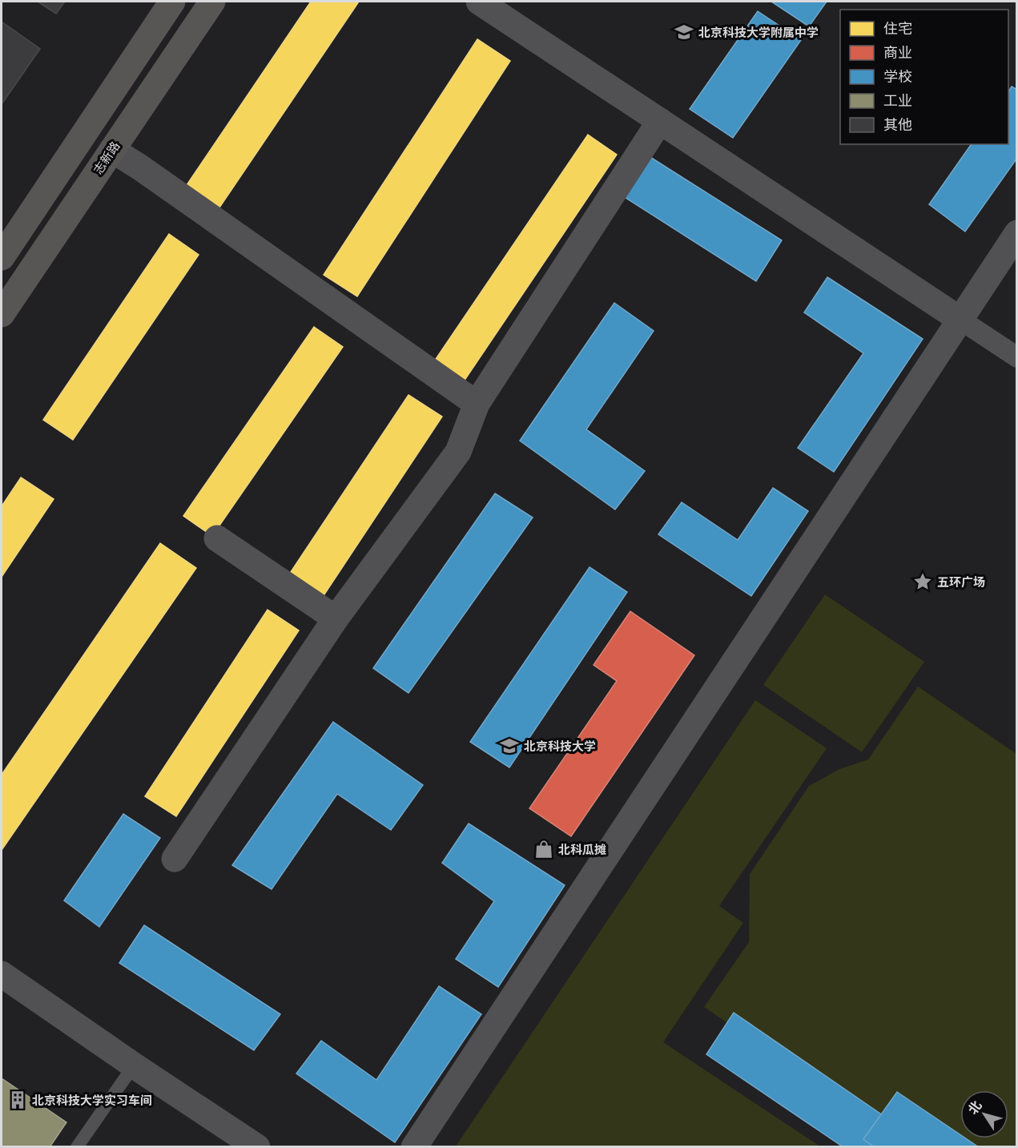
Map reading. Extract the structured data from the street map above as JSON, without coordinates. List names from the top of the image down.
{
  "streets": {
    "main road": ["志新路"]
  },
  "places": {
    "school or university": ["北京科技大学附属中学", "北京科技大学"],
    "place": ["五环广场"],
    "shop": ["北科瓜摊"],
    "building": ["北京科技大学实习车间"]
  },
  "legend": [
    "住宅",
    "商业",
    "学校",
    "工业",
    "其他"
  ],
  "north": "top left"
}
